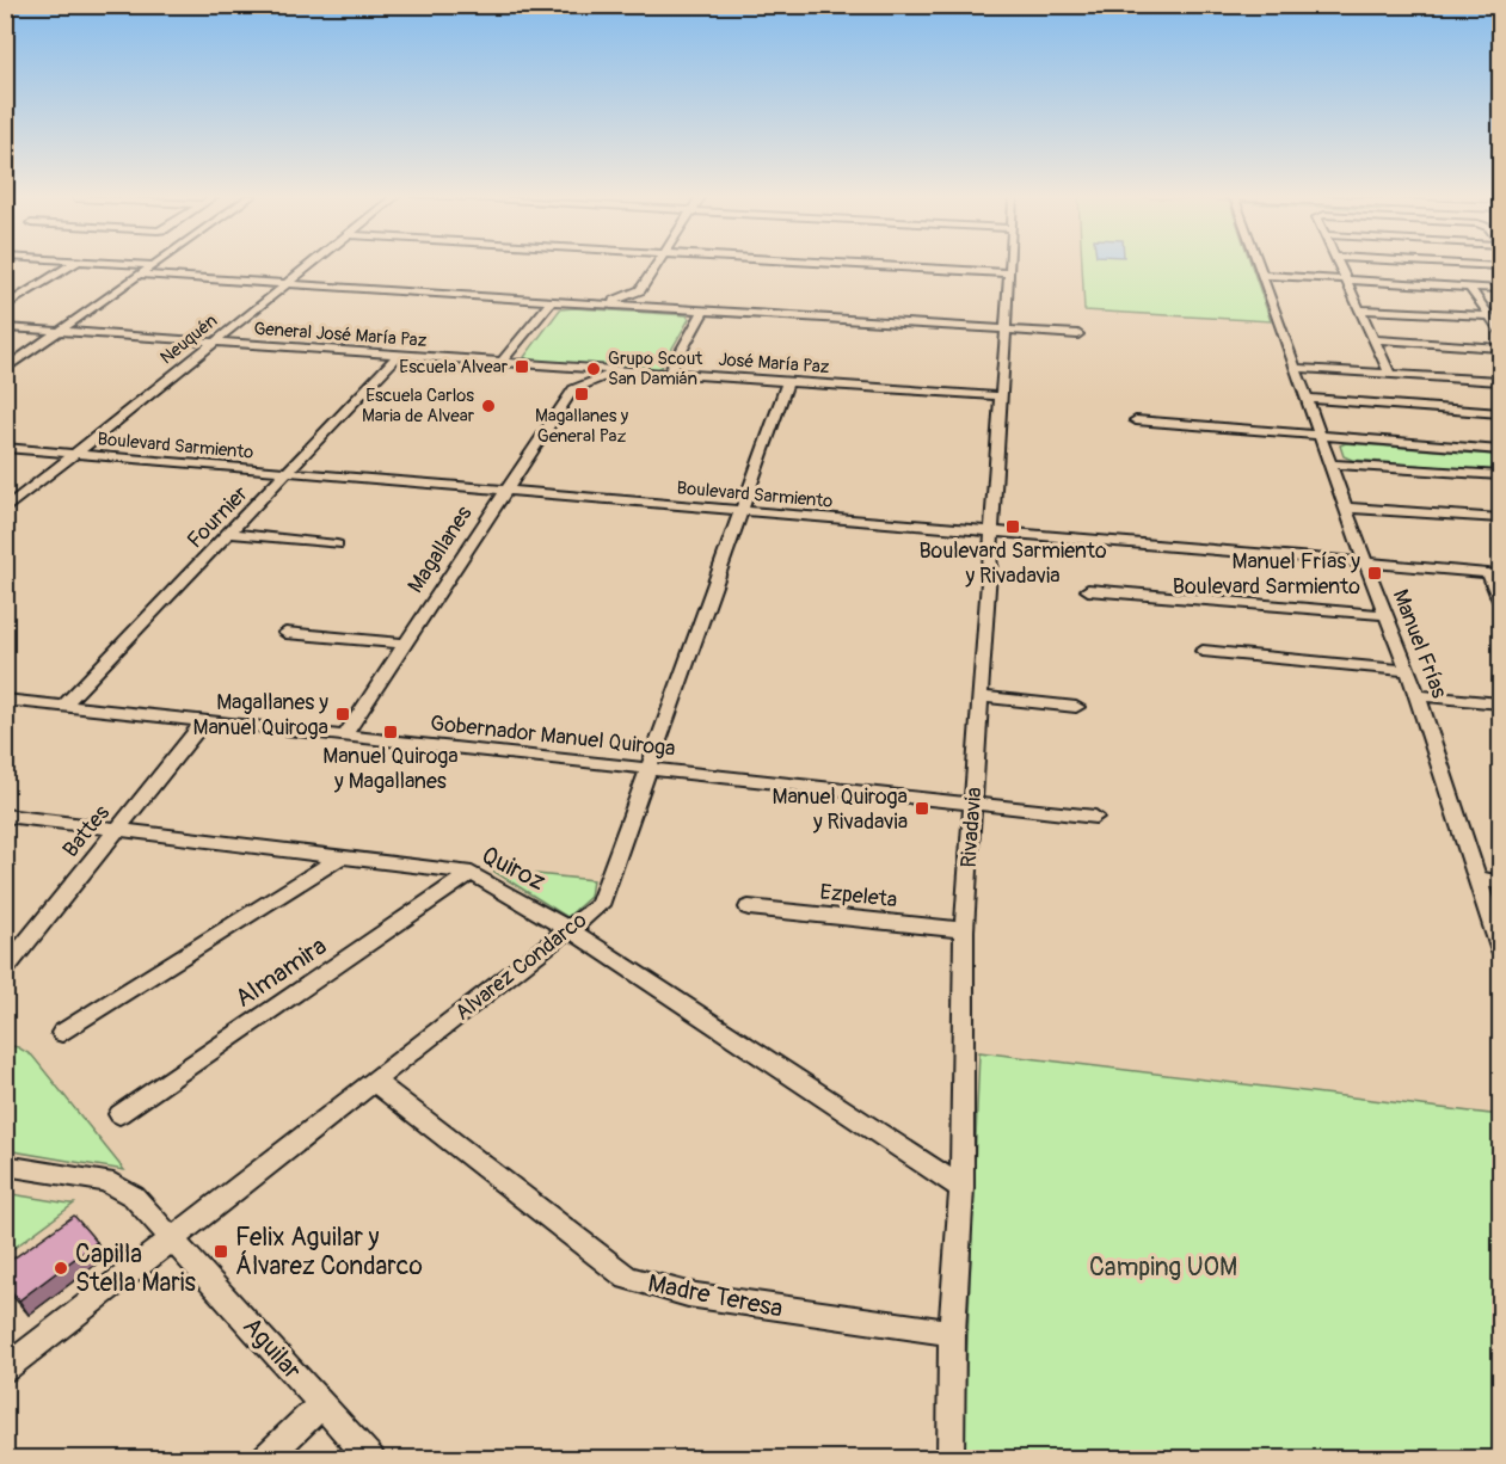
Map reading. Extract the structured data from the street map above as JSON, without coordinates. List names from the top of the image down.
{
  "streets": {
    "street": [
      "General José María Paz",
      "Neuquén",
      "José María Paz",
      "Boulevard Sarmiento",
      "Fournier",
      "Magallanes",
      "Manuel Frías",
      "Gobernador Manuel Quiroga",
      "Rivadavia",
      "Battes",
      "Quiroz",
      "Ezpeleta",
      "Alvarez Condarco",
      "Almamira",
      "Madre Teresa",
      "Aguilar"
    ]
  },
  "crossings": [
    ["General José María Paz", "Neuquén"],
    ["General José María Paz", "José María Paz"],
    ["General José María Paz", "Fournier"],
    ["Neuquén", "Boulevard Sarmiento"],
    ["José María Paz", "Rivadavia"],
    ["José María Paz", "Alvarez Condarco"],
    ["Boulevard Sarmiento", "Fournier"],
    ["Boulevard Sarmiento", "Magallanes"],
    ["Boulevard Sarmiento", "Manuel Frías"],
    ["Boulevard Sarmiento", "Rivadavia"],
    ["Boulevard Sarmiento", "Alvarez Condarco"],
    ["Fournier", "Gobernador Manuel Quiroga"],
    ["Magallanes", "Gobernador Manuel Quiroga"],
    ["Gobernador Manuel Quiroga", "Rivadavia"],
    ["Gobernador Manuel Quiroga", "Battes"],
    ["Gobernador Manuel Quiroga", "Alvarez Condarco"],
    ["Rivadavia", "Quiroz"],
    ["Rivadavia", "Ezpeleta"],
    ["Rivadavia", "Madre Teresa"],
    ["Battes", "Quiroz"],
    ["Quiroz", "Alvarez Condarco"],
    ["Quiroz", "Almamira"],
    ["Alvarez Condarco", "Madre Teresa"],
    ["Alvarez Condarco", "Aguilar"]
  ],
  "parks": ["Camping UOM"],
  "places": {
    "transit": [
      "Escuela Alvear",
      "Magallanes y General Paz",
      "Boulevard Sarmiento y Rivadavia",
      "Manuel Frías y Boulevard Sarmiento",
      "Magallanes y Manuel Quiroga",
      "Manuel Quiroga y Magallanes",
      "Manuel Quiroga y Rivadavia",
      "Felix Aguilar y Álvarez Condarco"
    ],
    "other": ["Grupo Scout San Damián", "Escuela Carlos Maria de Alvear", "Capilla Stella Maris"]
  }
}
